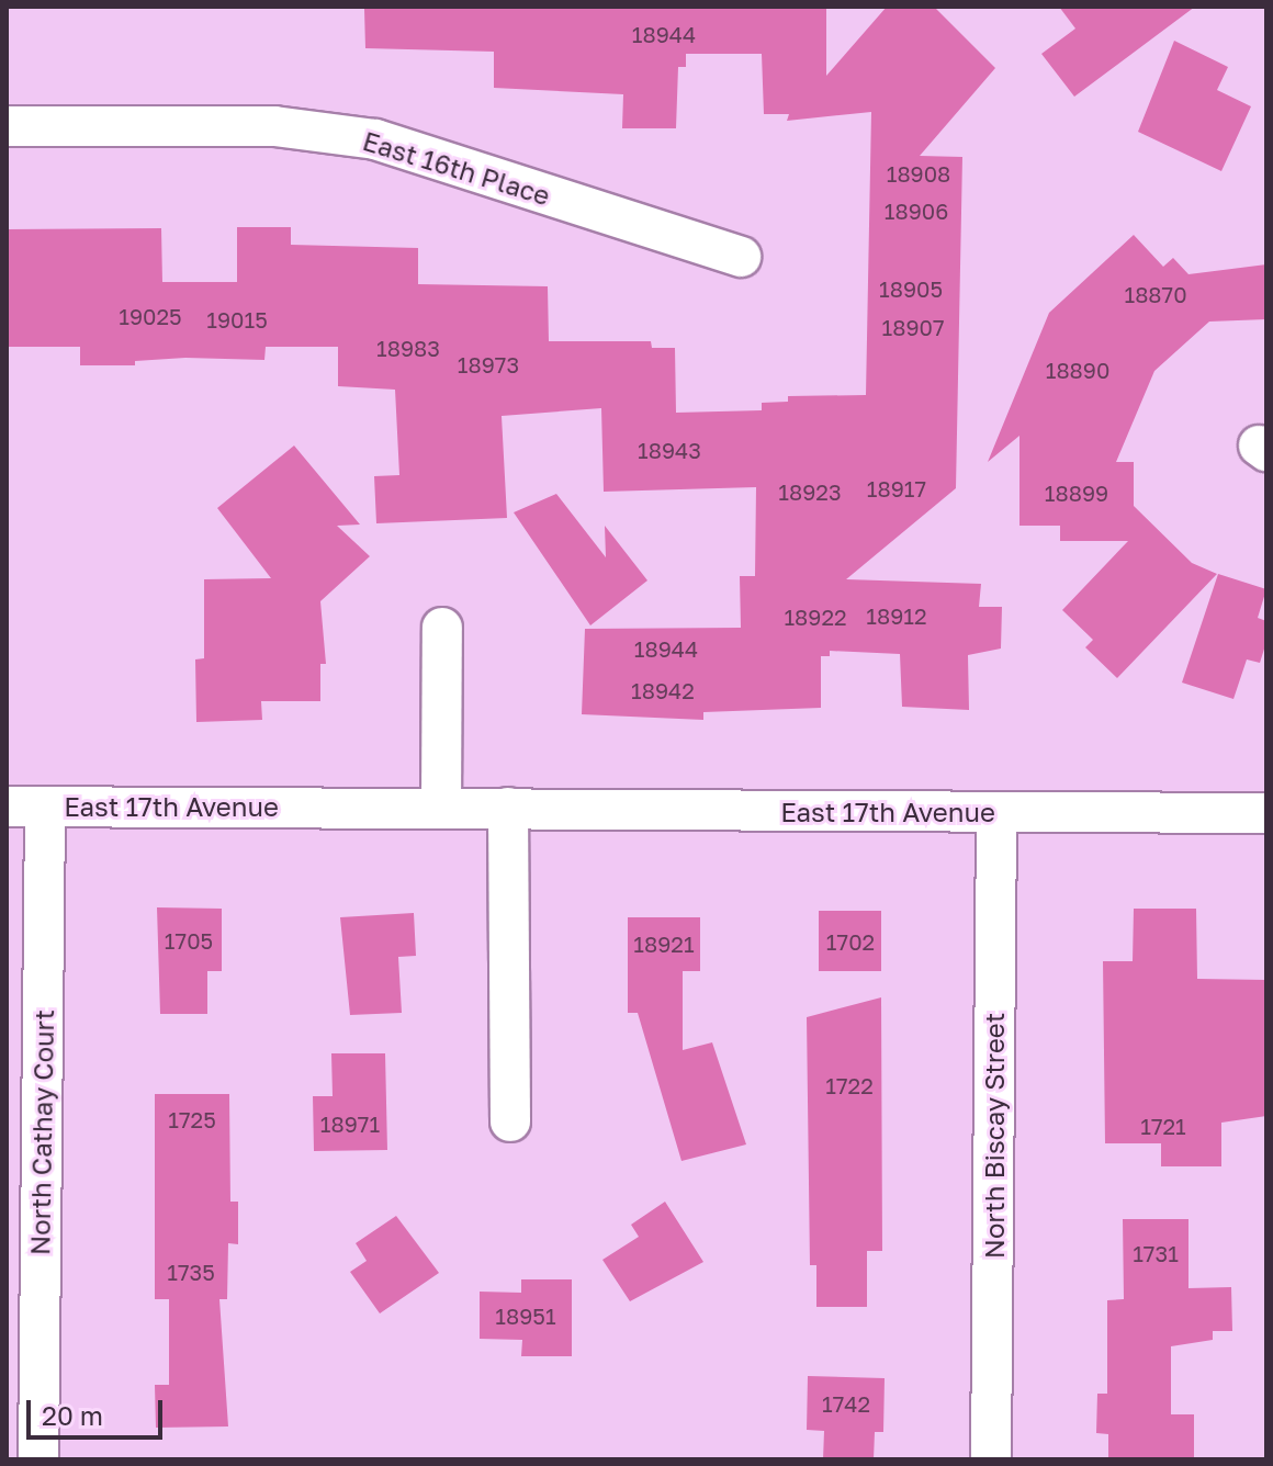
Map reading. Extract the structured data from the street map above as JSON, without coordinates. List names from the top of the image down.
{
  "streets": {
    "street": [
      "East 16th Place",
      "East 17th Avenue",
      "North Cathay Court",
      "North Biscay Street"
    ]
  },
  "crossings": [
    ["East 17th Avenue", "North Cathay Court"],
    ["East 17th Avenue", "North Biscay Street"]
  ],
  "house_numbers": [
    "18944",
    "18908",
    "18906",
    "18905",
    "18870",
    "19025",
    "19015",
    "18907",
    "18983",
    "18973",
    "18890",
    "18943",
    "18917",
    "18923",
    "18899",
    "18912",
    "18922",
    "18944",
    "18942",
    "1705",
    "1702",
    "18921",
    "1722",
    "1725",
    "18971",
    "1721",
    "1731",
    "1735",
    "18951",
    "1742"
  ],
  "scale_bar": "20 m"
}
